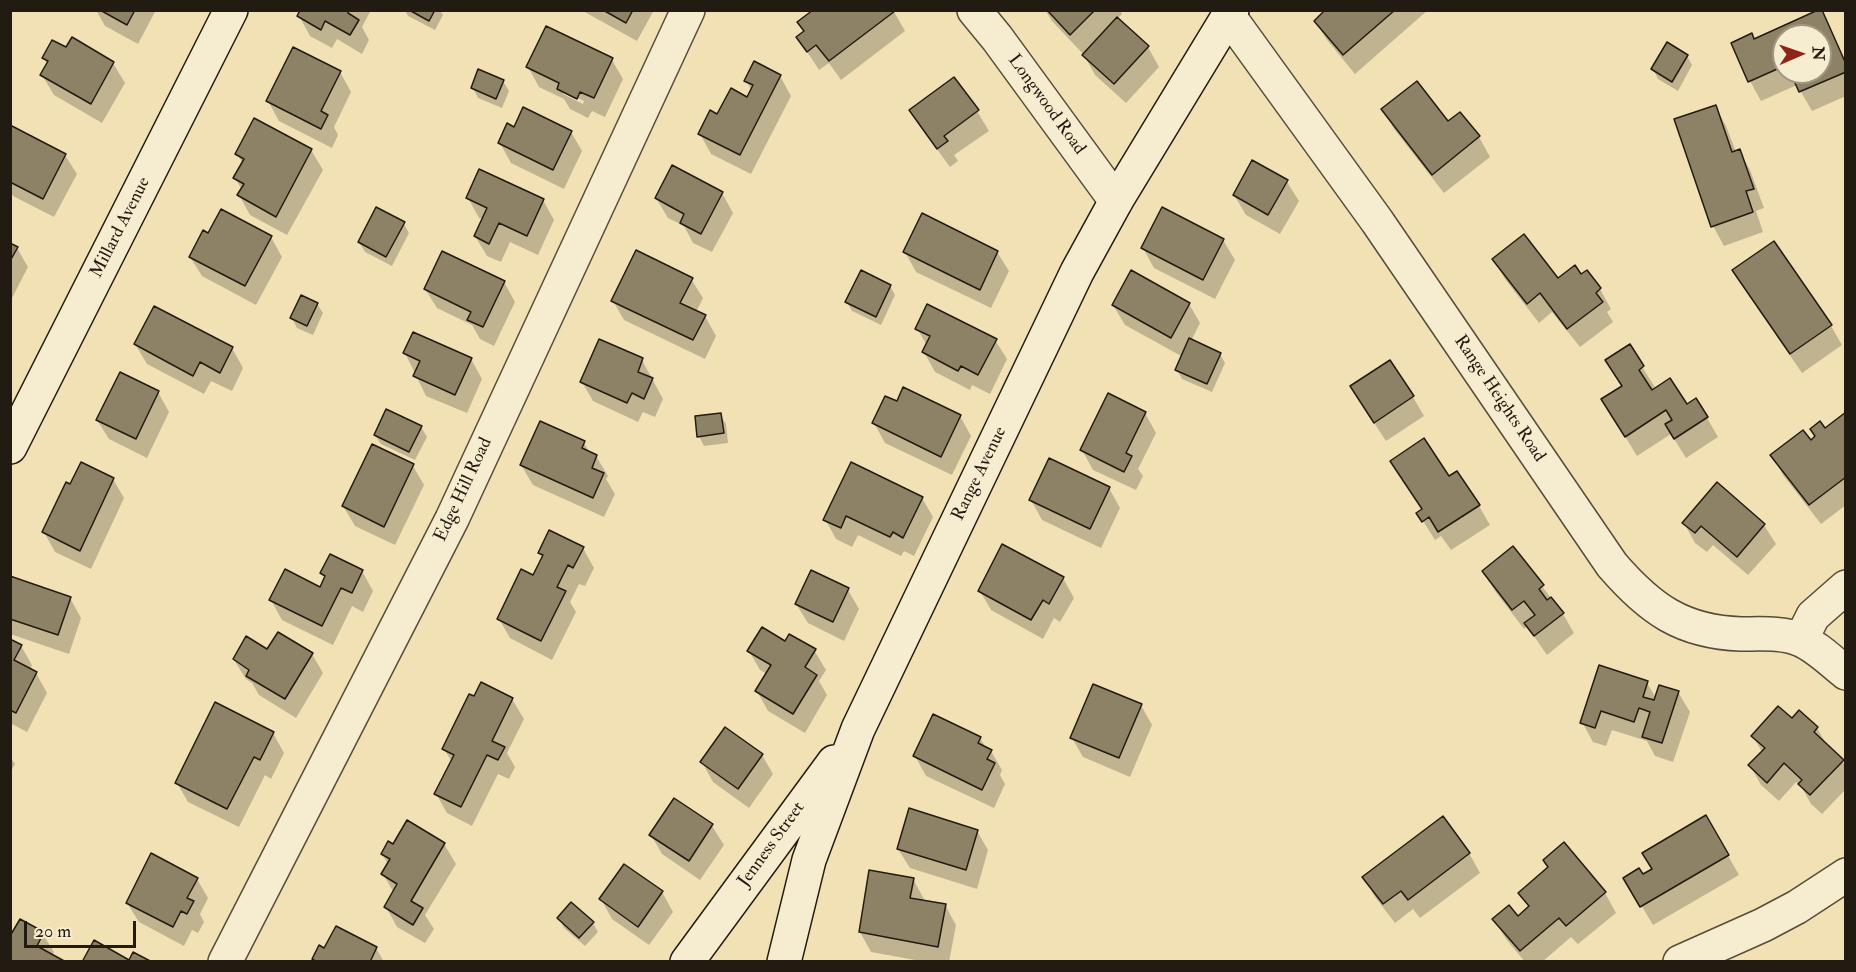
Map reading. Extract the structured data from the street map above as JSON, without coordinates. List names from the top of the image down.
{
  "streets": {
    "street": [
      "Longwood Road",
      "Millard Avenue",
      "Range Heights Road",
      "Range Avenue",
      "Edge Hill Road",
      "Jenness Street"
    ]
  },
  "crossings": [
    ["Longwood Road", "Range Avenue"],
    ["Range Heights Road", "Range Avenue"],
    ["Range Avenue", "Jenness Street"]
  ],
  "scale_bar": "20 m",
  "north": "right"
}
